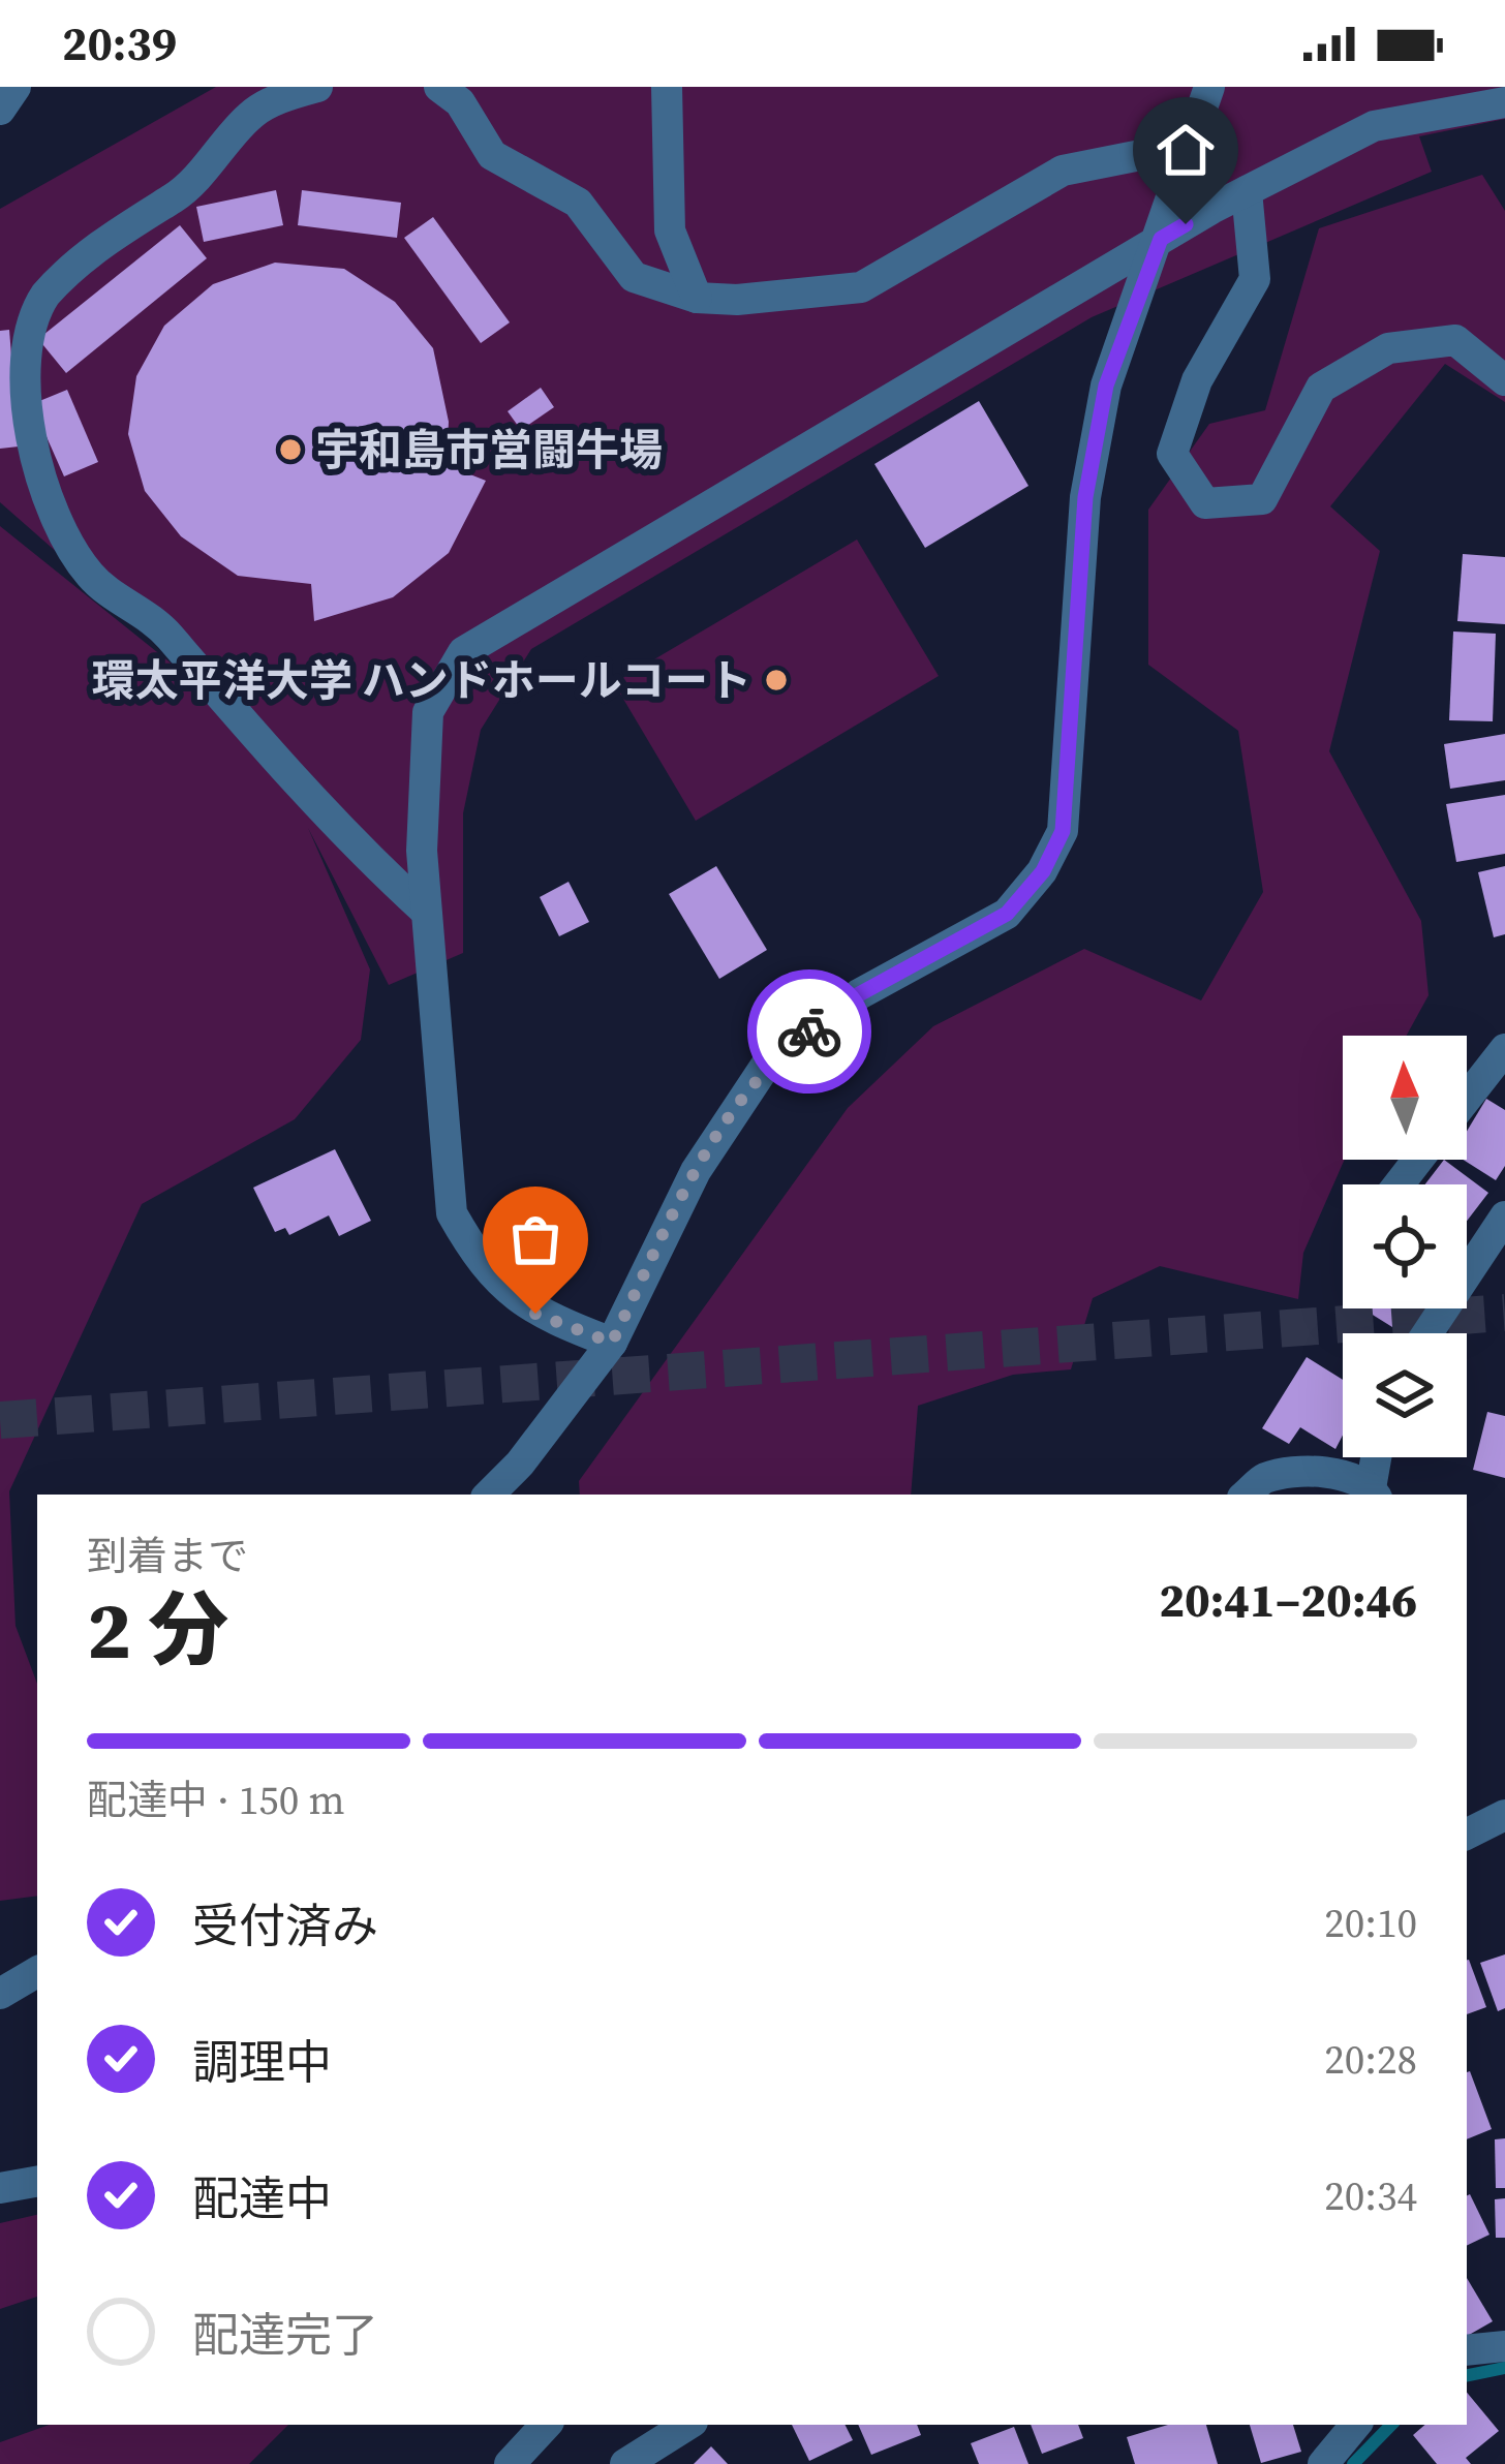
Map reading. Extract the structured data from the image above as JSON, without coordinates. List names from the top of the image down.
{
  "places": ["宇和島市営闘牛場", "環太平洋大学 ハンドホールコート"],
  "north": "top",
  "page": {
    "status": "20:39",
    "heading": ["2 分", "到着まで", "20:41–20:46"],
    "bar": "配達中 · 150 m",
    "list": [
      ["受付済み", "20:10"],
      ["調理中", "20:28"],
      ["配達中", "20:34"],
      "配達完了"
    ]
  }
}
